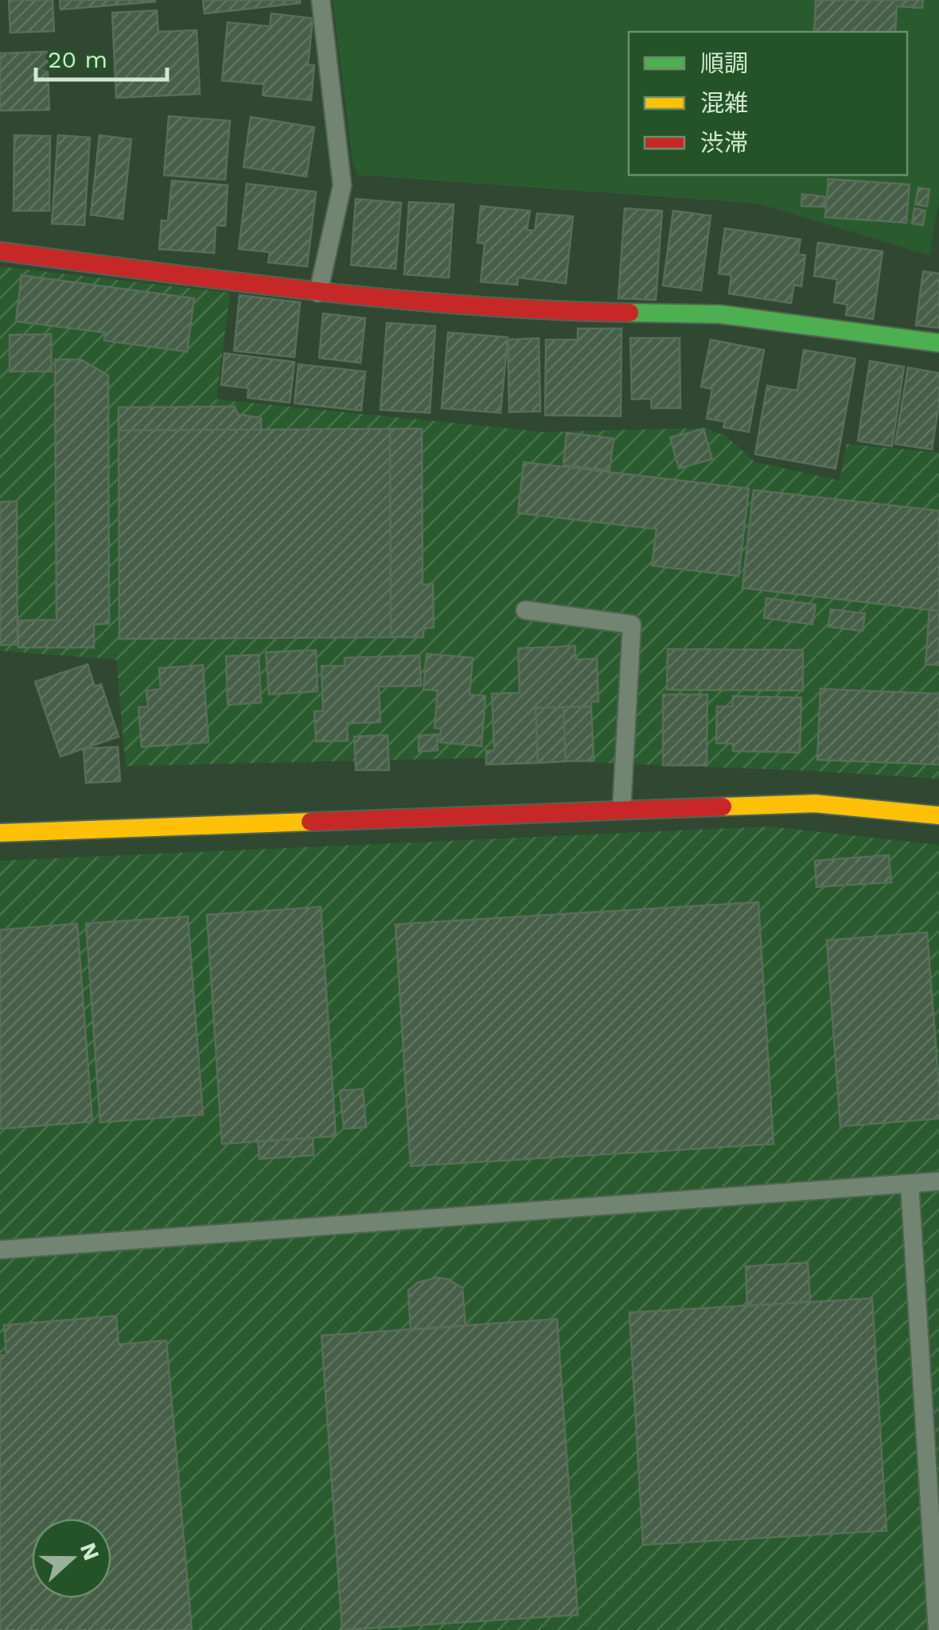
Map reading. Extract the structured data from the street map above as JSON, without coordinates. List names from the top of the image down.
{
  "legend": ["順調", "混雑", "渋滞"],
  "scale_bar": "20 m",
  "north": "right"
}
